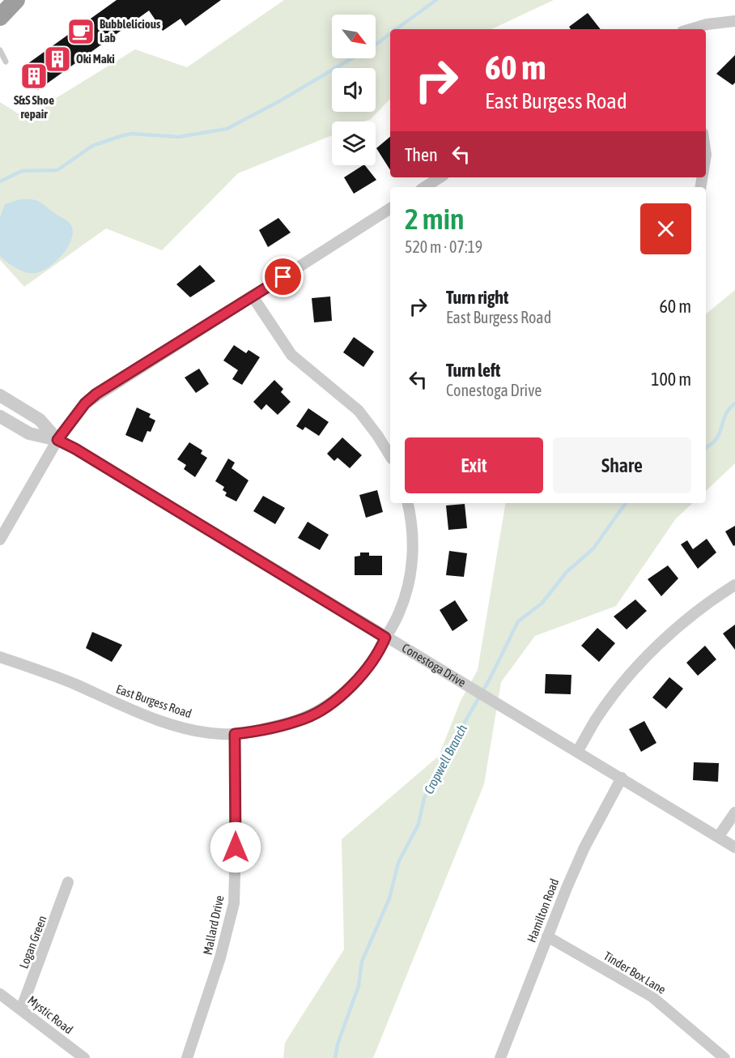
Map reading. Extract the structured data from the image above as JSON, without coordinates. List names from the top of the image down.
{
  "streets": {
    "street": [
      "Conestoga Drive",
      "East Burgess Road",
      "Hamilton Road",
      "Mallard Drive",
      "Logan Green",
      "Tinder Box Lane",
      "Mystic Road"
    ]
  },
  "crossings": [
    ["Conestoga Drive", "East Burgess Road"],
    ["Conestoga Drive", "Hamilton Road"],
    ["East Burgess Road", "Mallard Drive"],
    ["Hamilton Road", "Tinder Box Lane"],
    ["Logan Green", "Mystic Road"]
  ],
  "water": ["Cropwell Branch"],
  "places": {
    "cafe": ["Bubblelicious Lab"],
    "building": ["Oki Maki", "S&S Shoe repair"]
  },
  "north": "bottom right",
  "page": {
    "turn": ["60 m", "East Burgess Road"],
    "then": "Then",
    "heading": ["2 min", "520 m · 07:19"],
    "list": [
      {
        "name": "Turn right",
        "note": "East Burgess Road",
        "value": "60 m"
      },
      {
        "name": "Turn left",
        "note": "Conestoga Drive",
        "value": "100 m"
      }
    ],
    "buttons": ["Exit", "Share"]
  }
}
